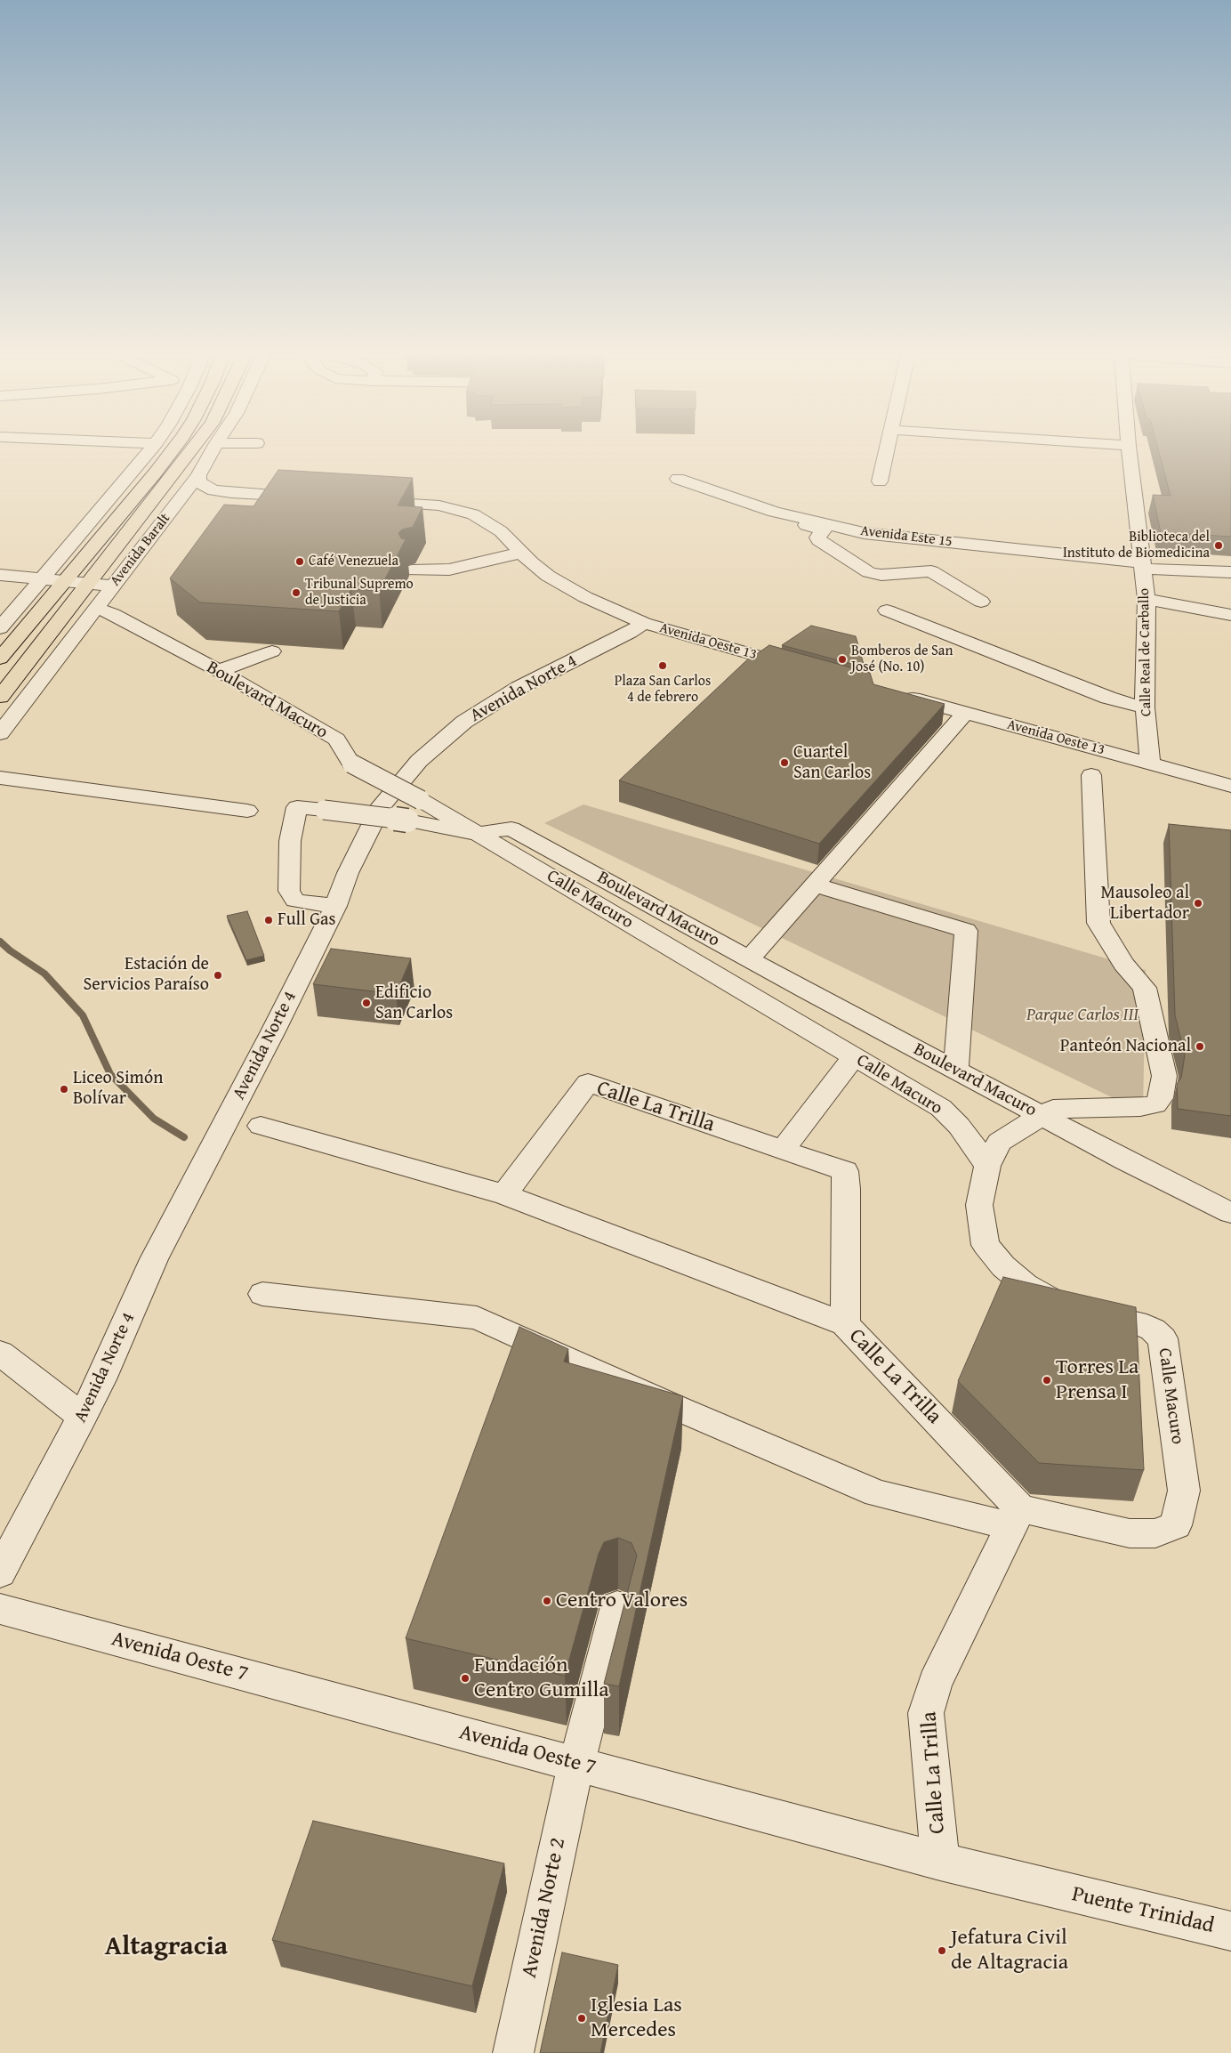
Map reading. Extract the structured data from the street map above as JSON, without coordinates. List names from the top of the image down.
{
  "streets": {
    "main road": ["Avenida Baralt"],
    "street": [
      "Avenida Este 15",
      "Avenida Oeste 13",
      "Calle Real de Carballo",
      "Avenida Norte 4",
      "Boulevard Macuro",
      "Calle Macuro",
      "Calle La Trilla",
      "Avenida Oeste 7",
      "Avenida Norte 2",
      "Puente Trinidad"
    ]
  },
  "crossings": [
    ["Avenida Este 15", "Calle Real de Carballo"],
    ["Avenida Baralt", "Boulevard Macuro"],
    ["Avenida Oeste 13", "Calle Real de Carballo"],
    ["Avenida Oeste 13", "Avenida Norte 4"],
    ["Boulevard Macuro", "Calle Macuro"],
    ["Calle Macuro", "Calle La Trilla"],
    ["Calle La Trilla", "Avenida Oeste 7"],
    ["Avenida Oeste 7", "Avenida Norte 2"],
    ["Avenida Oeste 7", "Puente Trinidad"]
  ],
  "districts": ["Altagracia"],
  "parks": ["Parque Carlos III"],
  "places": [
    "Biblioteca del Instituto de Biomedicina",
    "Café Venezuela",
    "Tribunal Supremo de Justicia",
    "Bomberos de San José (No. 10)",
    "Plaza San Carlos 4 de febrero",
    "Cuartel San Carlos",
    "Mausoleo al Libertador",
    "Full Gas",
    "Estación de Servicios Paraíso",
    "Edificio San Carlos",
    "Panteón Nacional",
    "Liceo Simón Bolívar",
    "Torres La Prensa I",
    "Centro Valores",
    "Fundación Centro Gumilla",
    "Jefatura Civil de Altagracia",
    "Iglesia Las Mercedes"
  ]
}
